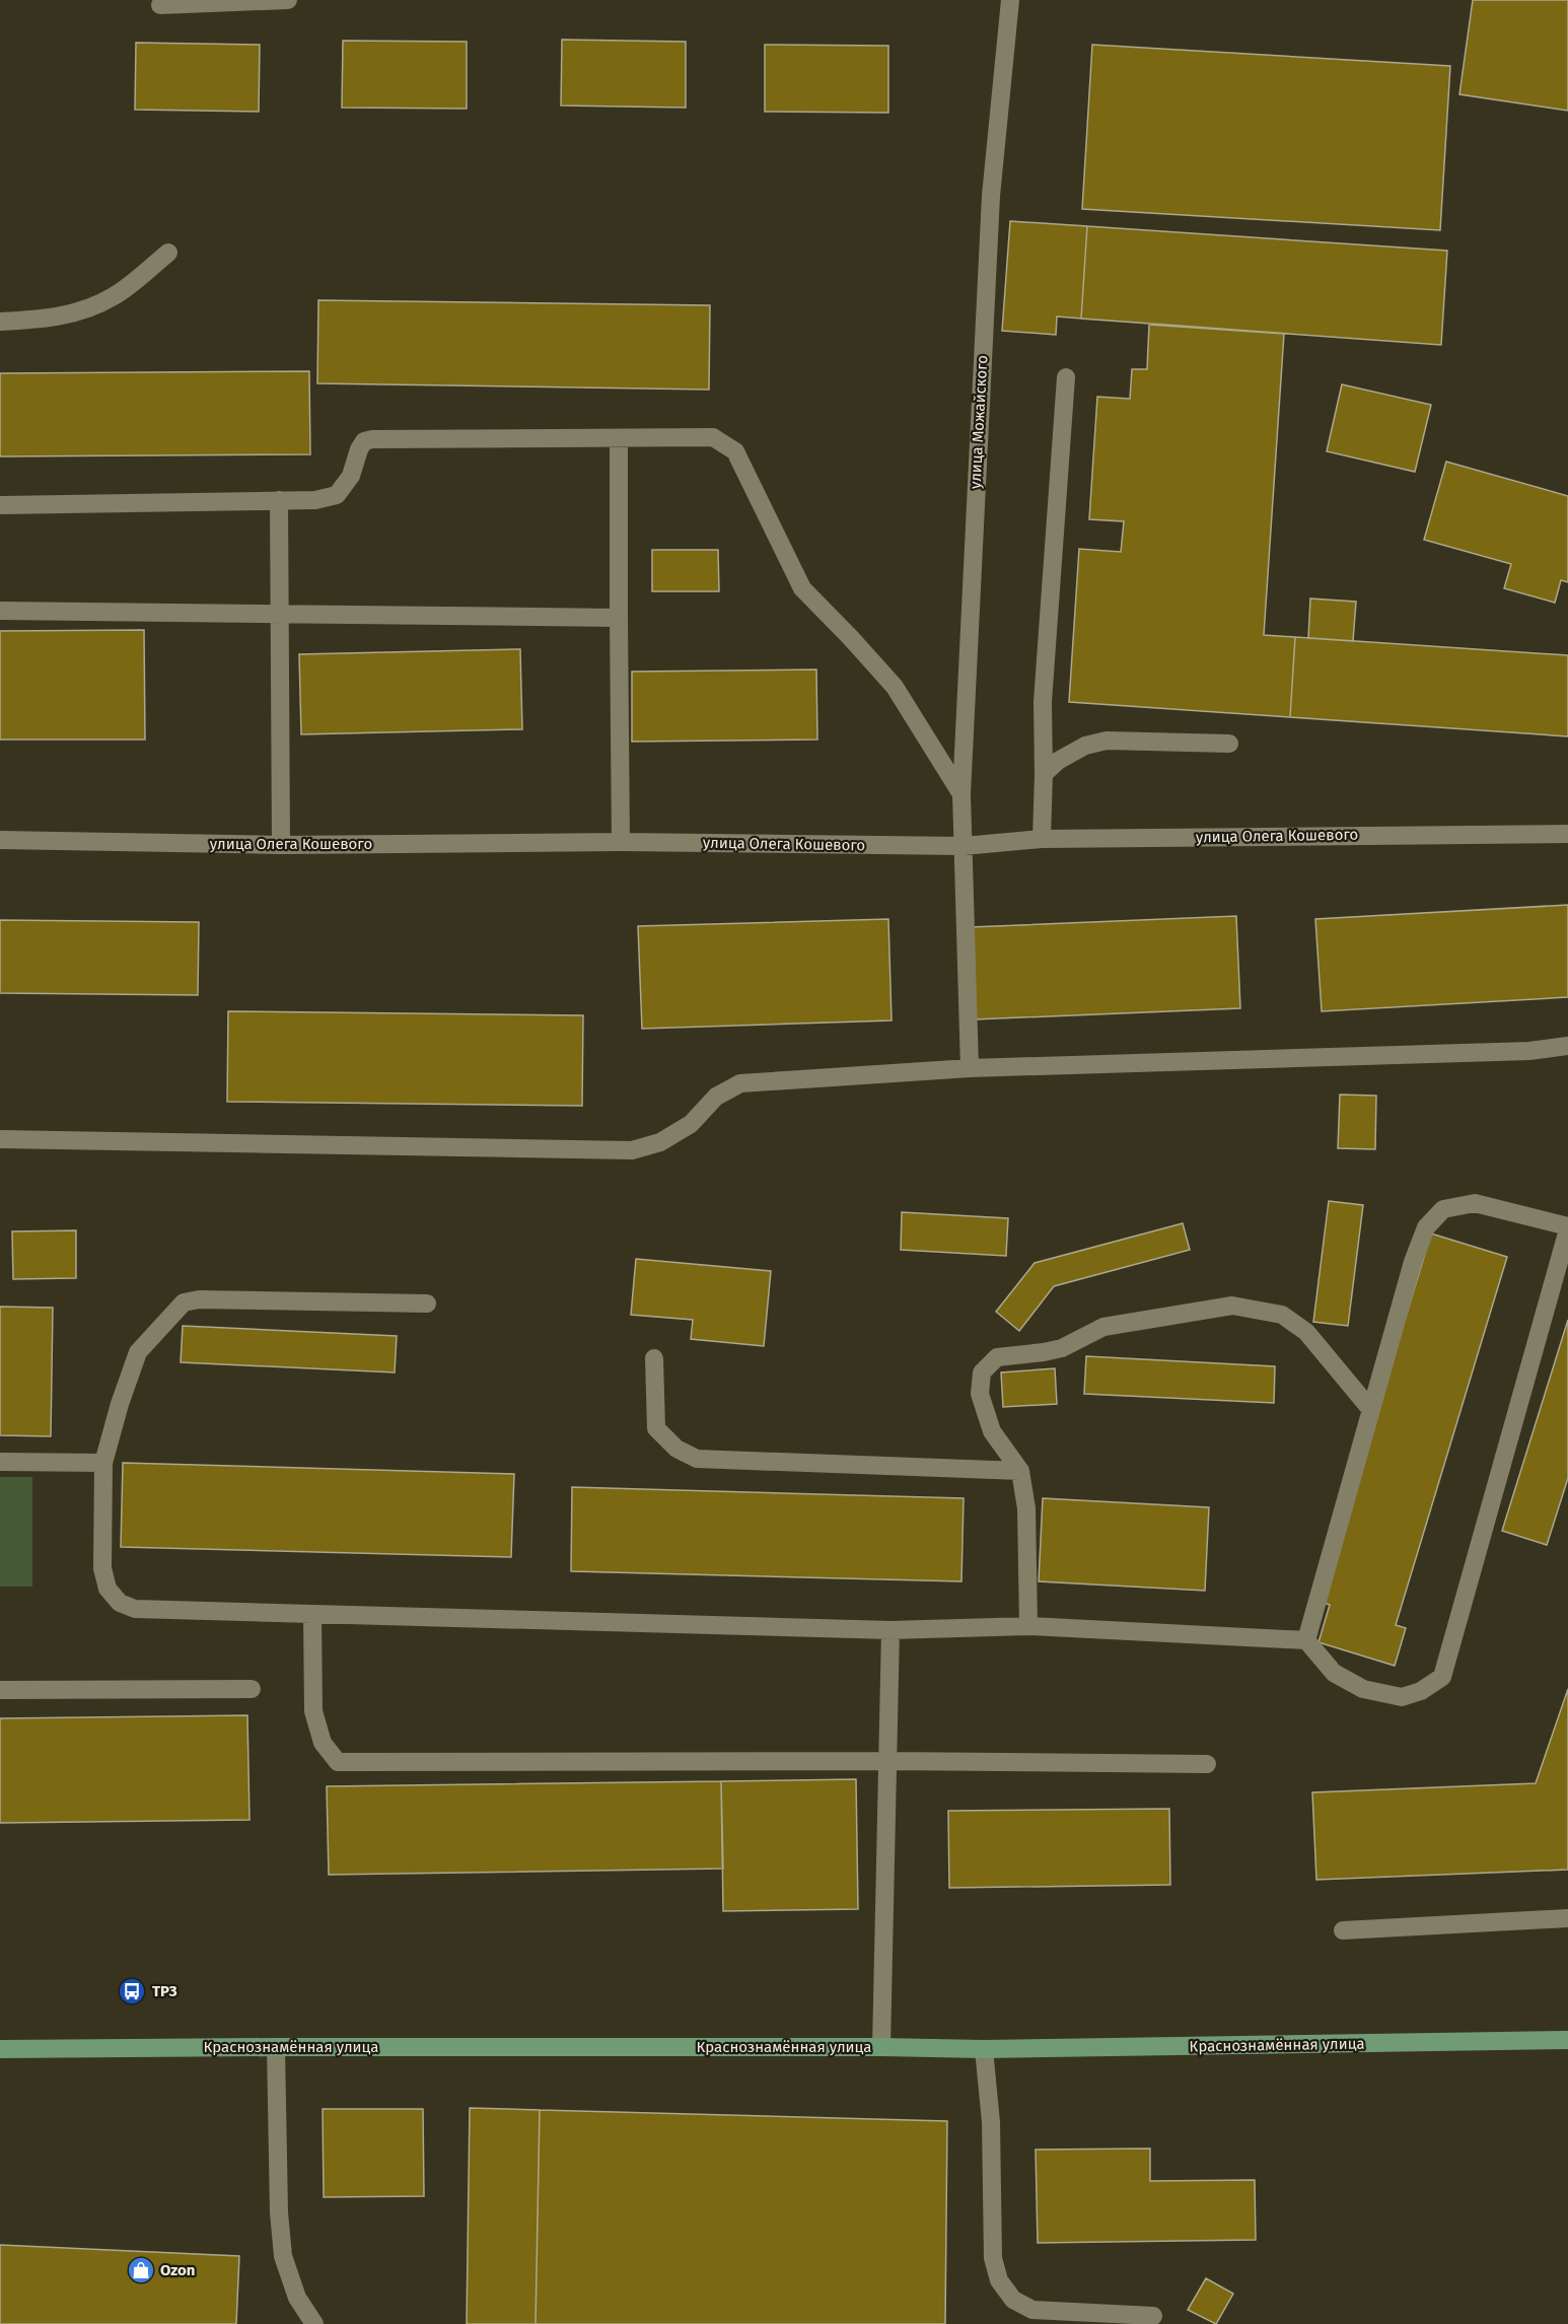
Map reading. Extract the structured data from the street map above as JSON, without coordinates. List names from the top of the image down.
{
  "streets": {
    "main road": ["Краснознамённая улица"],
    "lane": ["улица Можайского", "улица Олега Кошевого"]
  },
  "crossings": [
    ["улица Можайского", "улица Олега Кошевого"]
  ],
  "places": {
    "bus stop": ["ТРЗ"],
    "shop": ["Ozon"]
  }
}
